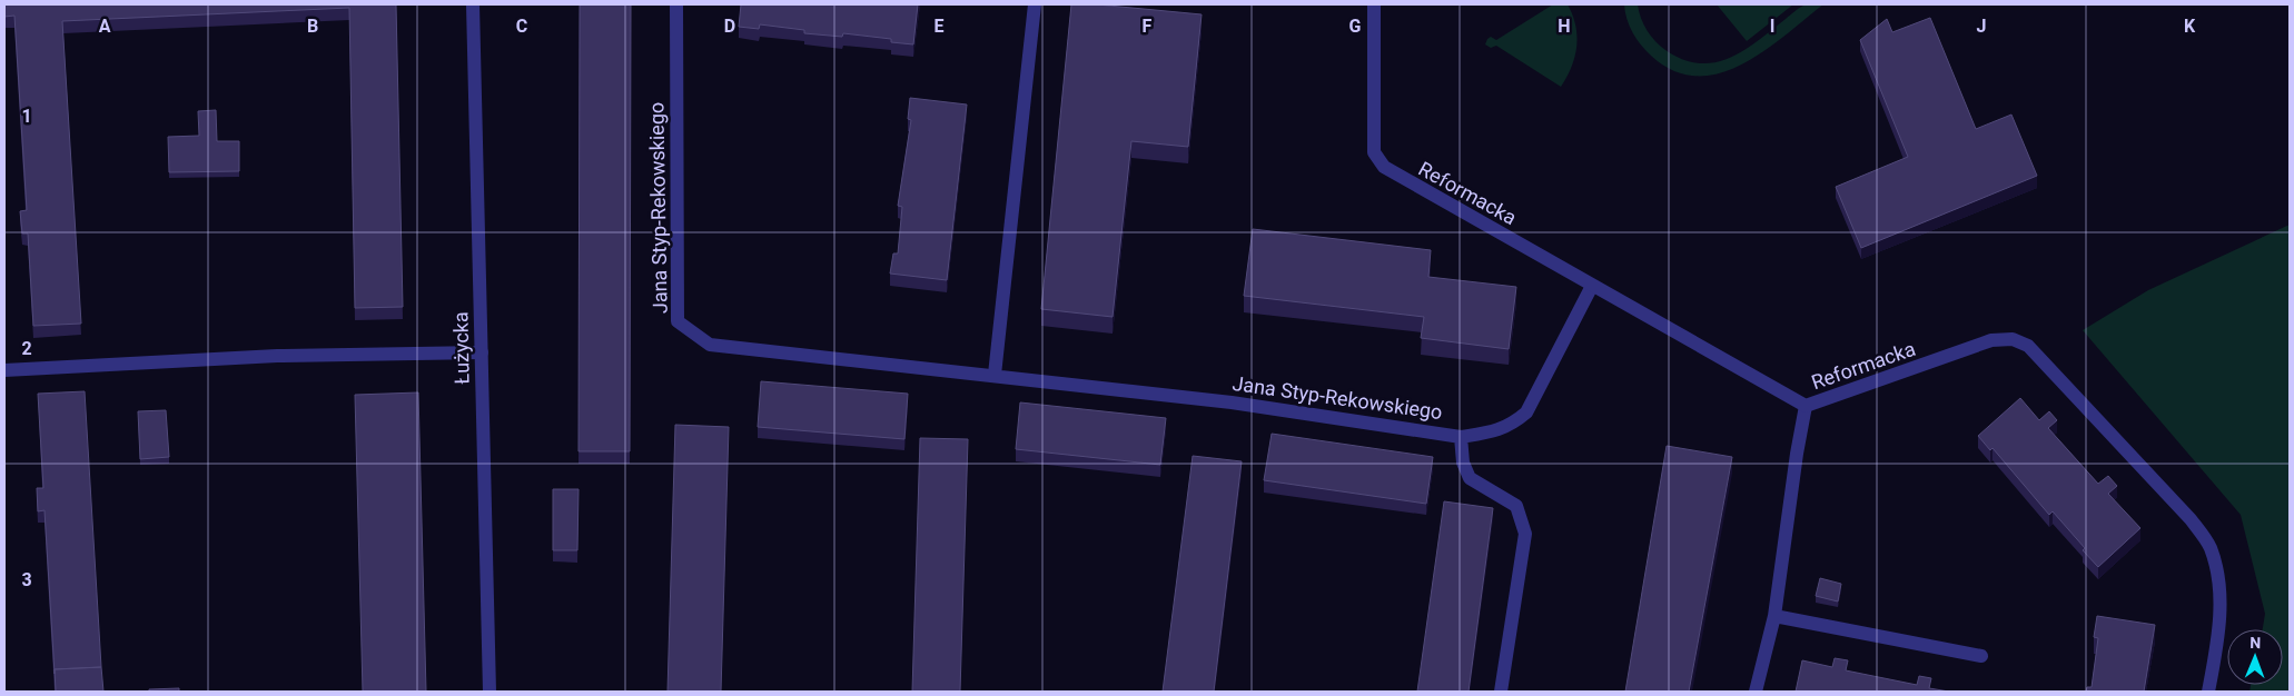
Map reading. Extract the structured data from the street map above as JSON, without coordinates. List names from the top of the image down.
{
  "streets": {
    "street": ["Reformacka", "Jana Styp-Rekowskiego", "Łużycka"]
  },
  "crossings": [
    ["Reformacka", "Jana Styp-Rekowskiego"]
  ],
  "north": "top",
  "grid": {
    "columns": [
      "A",
      "B",
      "C",
      "D",
      "E",
      "F",
      "G",
      "H",
      "I",
      "J",
      "K"
    ],
    "rows": ["1", "2", "3"]
  }
}
